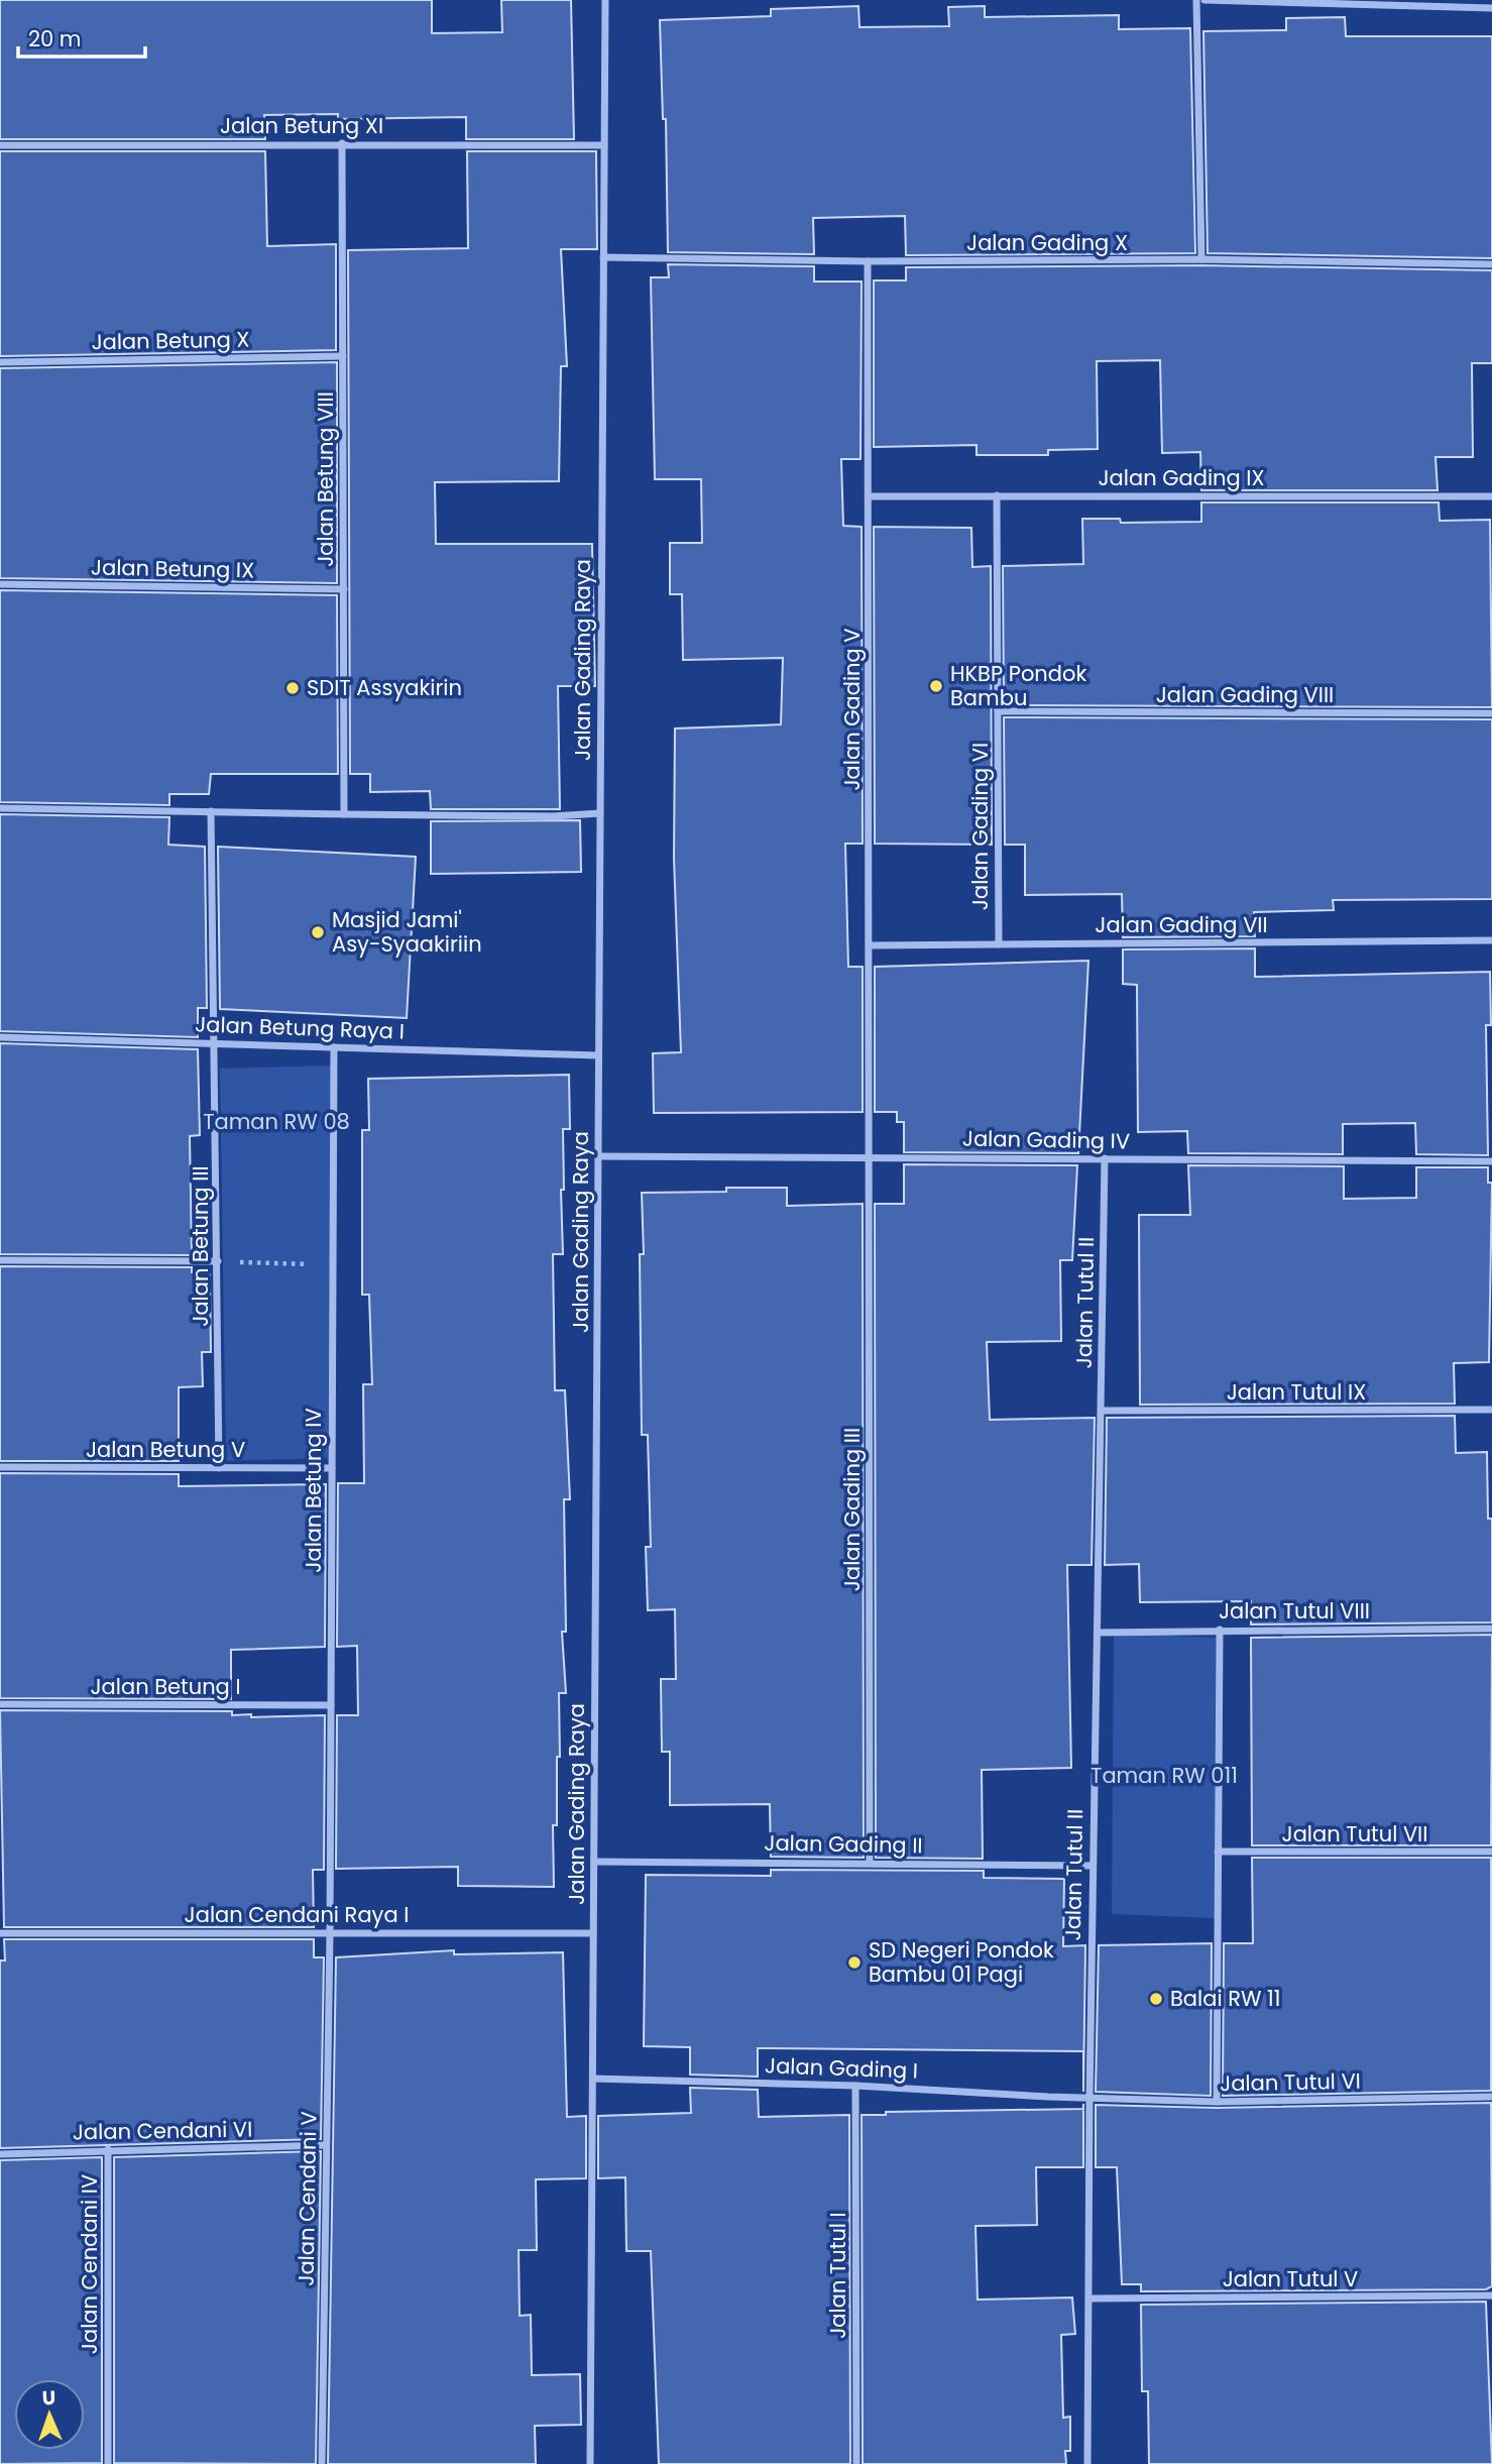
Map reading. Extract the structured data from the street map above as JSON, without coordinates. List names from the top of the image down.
{
  "streets": {
    "street": [
      "Jalan Betung XI",
      "Jalan Gading X",
      "Jalan Betung X",
      "Jalan Gading IX",
      "Jalan Betung VIII",
      "Jalan Betung IX",
      "Jalan Gading Raya",
      "Jalan Gading VIII",
      "Jalan Gading V",
      "Jalan Gading VI",
      "Jalan Gading VII",
      "Jalan Betung Raya I",
      "Jalan Gading IV",
      "Jalan Betung III",
      "Jalan Tutul II",
      "Jalan Tutul IX",
      "Jalan Betung V",
      "Jalan Betung IV",
      "Jalan Gading III",
      "Jalan Tutul VIII",
      "Jalan Betung I",
      "Jalan Tutul VII",
      "Jalan Gading II",
      "Jalan Cendani Raya I",
      "Jalan Gading I",
      "Jalan Tutul VI",
      "Jalan Cendani VI",
      "Jalan Cendani V",
      "Jalan Cendani IV",
      "Jalan Tutul I",
      "Jalan Tutul V"
    ]
  },
  "crossings": [
    ["Jalan Betung XI", "Jalan Betung VIII"],
    ["Jalan Betung XI", "Jalan Gading Raya"],
    ["Jalan Gading X", "Jalan Gading Raya"],
    ["Jalan Gading X", "Jalan Gading V"],
    ["Jalan Betung X", "Jalan Betung VIII"],
    ["Jalan Gading IX", "Jalan Gading V"],
    ["Jalan Gading IX", "Jalan Gading VI"],
    ["Jalan Betung VIII", "Jalan Betung IX"],
    ["Jalan Gading Raya", "Jalan Betung Raya I"],
    ["Jalan Gading Raya", "Jalan Gading IV"],
    ["Jalan Gading Raya", "Jalan Gading II"],
    ["Jalan Gading Raya", "Jalan Cendani Raya I"],
    ["Jalan Gading Raya", "Jalan Gading I"],
    ["Jalan Gading VIII", "Jalan Gading VI"],
    ["Jalan Gading V", "Jalan Gading VII"],
    ["Jalan Gading V", "Jalan Gading IV"],
    ["Jalan Gading V", "Jalan Gading III"],
    ["Jalan Gading VI", "Jalan Gading VII"],
    ["Jalan Betung Raya I", "Jalan Betung III"],
    ["Jalan Betung Raya I", "Jalan Betung IV"],
    ["Jalan Gading IV", "Jalan Tutul II"],
    ["Jalan Gading IV", "Jalan Gading III"],
    ["Jalan Betung III", "Jalan Betung V"],
    ["Jalan Tutul II", "Jalan Tutul IX"],
    ["Jalan Tutul II", "Jalan Tutul VIII"],
    ["Jalan Tutul II", "Jalan Gading II"],
    ["Jalan Tutul II", "Jalan Gading I"],
    ["Jalan Tutul II", "Jalan Tutul VI"],
    ["Jalan Tutul II", "Jalan Tutul V"],
    ["Jalan Betung V", "Jalan Betung IV"],
    ["Jalan Betung IV", "Jalan Betung I"],
    ["Jalan Betung IV", "Jalan Cendani Raya I"],
    ["Jalan Betung IV", "Jalan Cendani V"],
    ["Jalan Gading III", "Jalan Gading II"],
    ["Jalan Cendani Raya I", "Jalan Cendani V"],
    ["Jalan Gading I", "Jalan Tutul VI"],
    ["Jalan Gading I", "Jalan Tutul I"],
    ["Jalan Cendani VI", "Jalan Cendani V"],
    ["Jalan Cendani VI", "Jalan Cendani IV"]
  ],
  "parks": ["Taman RW 08", "Taman RW 011"],
  "places": [
    "HKBP Pondok Bambu",
    "SDIT Assyakirin",
    "Masjid Jami' Asy-Syaakiriin",
    "SD Negeri Pondok Bambu 01 Pagi",
    "Balai RW 11"
  ],
  "scale_bar": "20 m",
  "north": "top"
}
